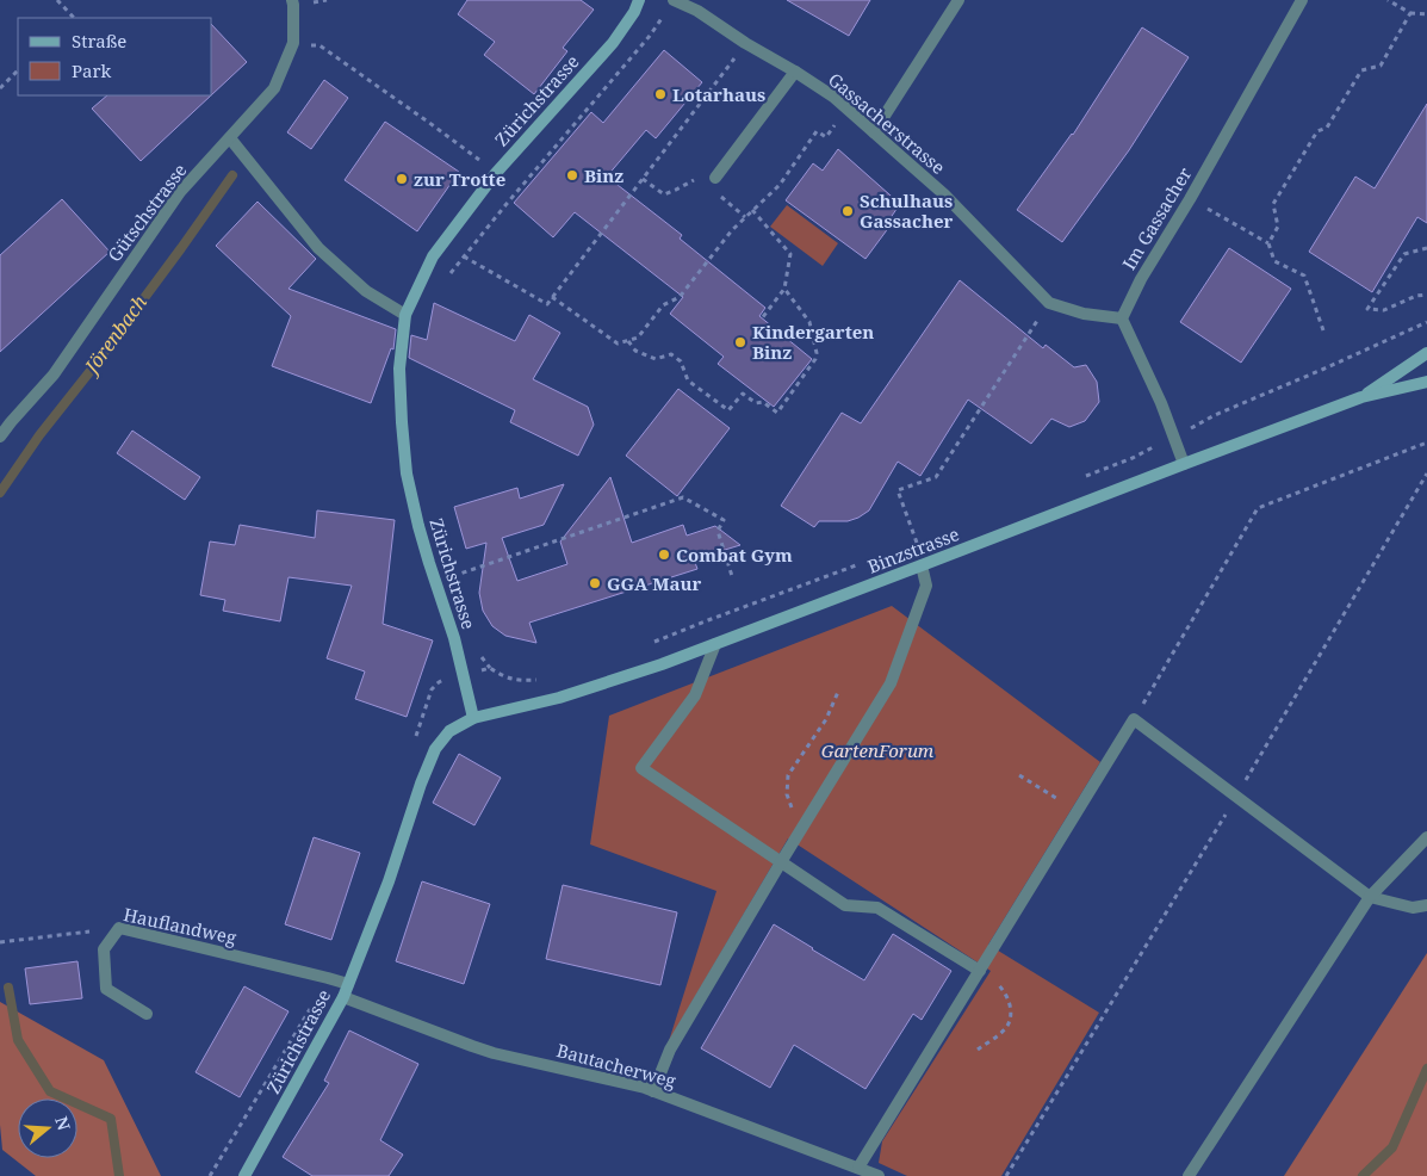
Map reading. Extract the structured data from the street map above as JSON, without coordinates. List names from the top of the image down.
{
  "streets": {
    "main road": ["Zürichstrasse", "Binzstrasse"],
    "street": [
      "Gassacherstrasse",
      "Gütschstrasse",
      "Im Gassacher",
      "Hauflandweg",
      "Bautacherweg"
    ]
  },
  "crossings": [
    ["Zürichstrasse", "Binzstrasse"],
    ["Zürichstrasse", "Hauflandweg"],
    ["Zürichstrasse", "Bautacherweg"],
    ["Gassacherstrasse", "Im Gassacher"]
  ],
  "water": ["Jörenbach"],
  "parks": ["GartenForum"],
  "places": [
    "Lotarhaus",
    "Binz",
    "zur Trotte",
    "Schulhaus Gassacher",
    "Kindergarten Binz",
    "Combat Gym",
    "GGA Maur"
  ],
  "legend": ["Straße", "Park"],
  "north": "right"
}
